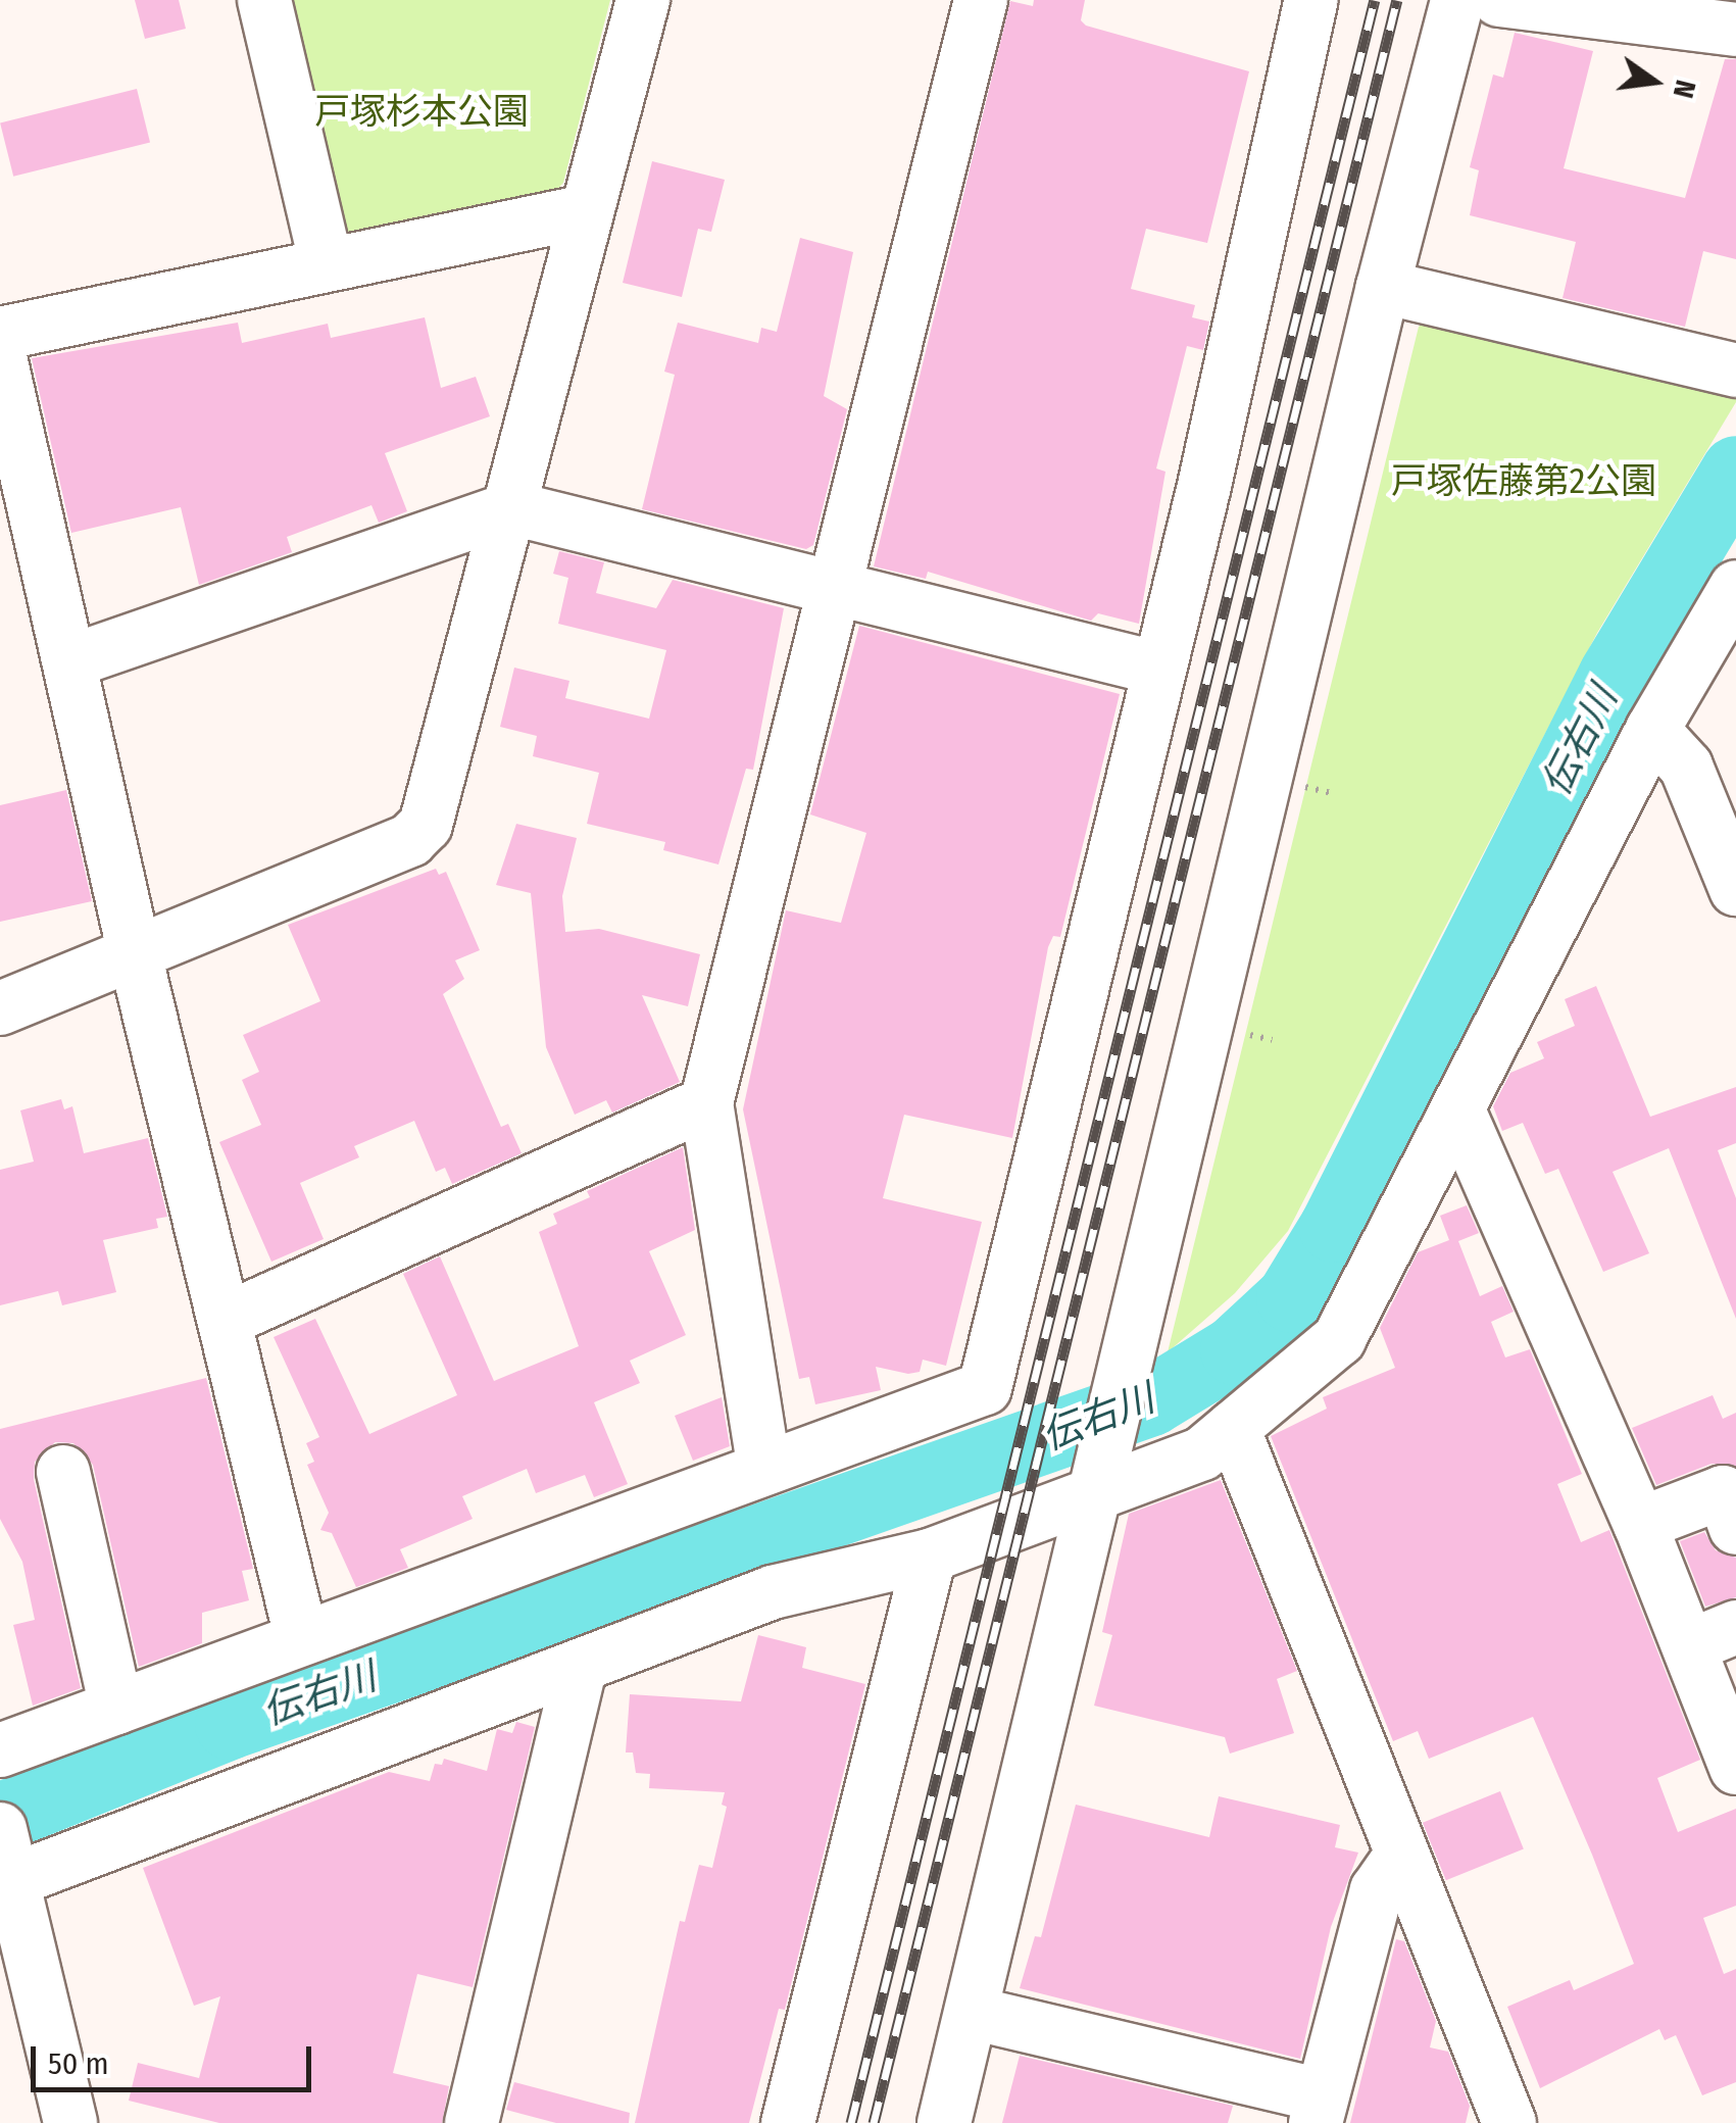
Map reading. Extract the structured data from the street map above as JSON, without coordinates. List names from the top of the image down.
{
  "water": ["伝右川"],
  "parks": ["戸塚杉本公園", "戸塚佐藤第2公園"],
  "scale_bar": "50 m",
  "north": "right"
}
